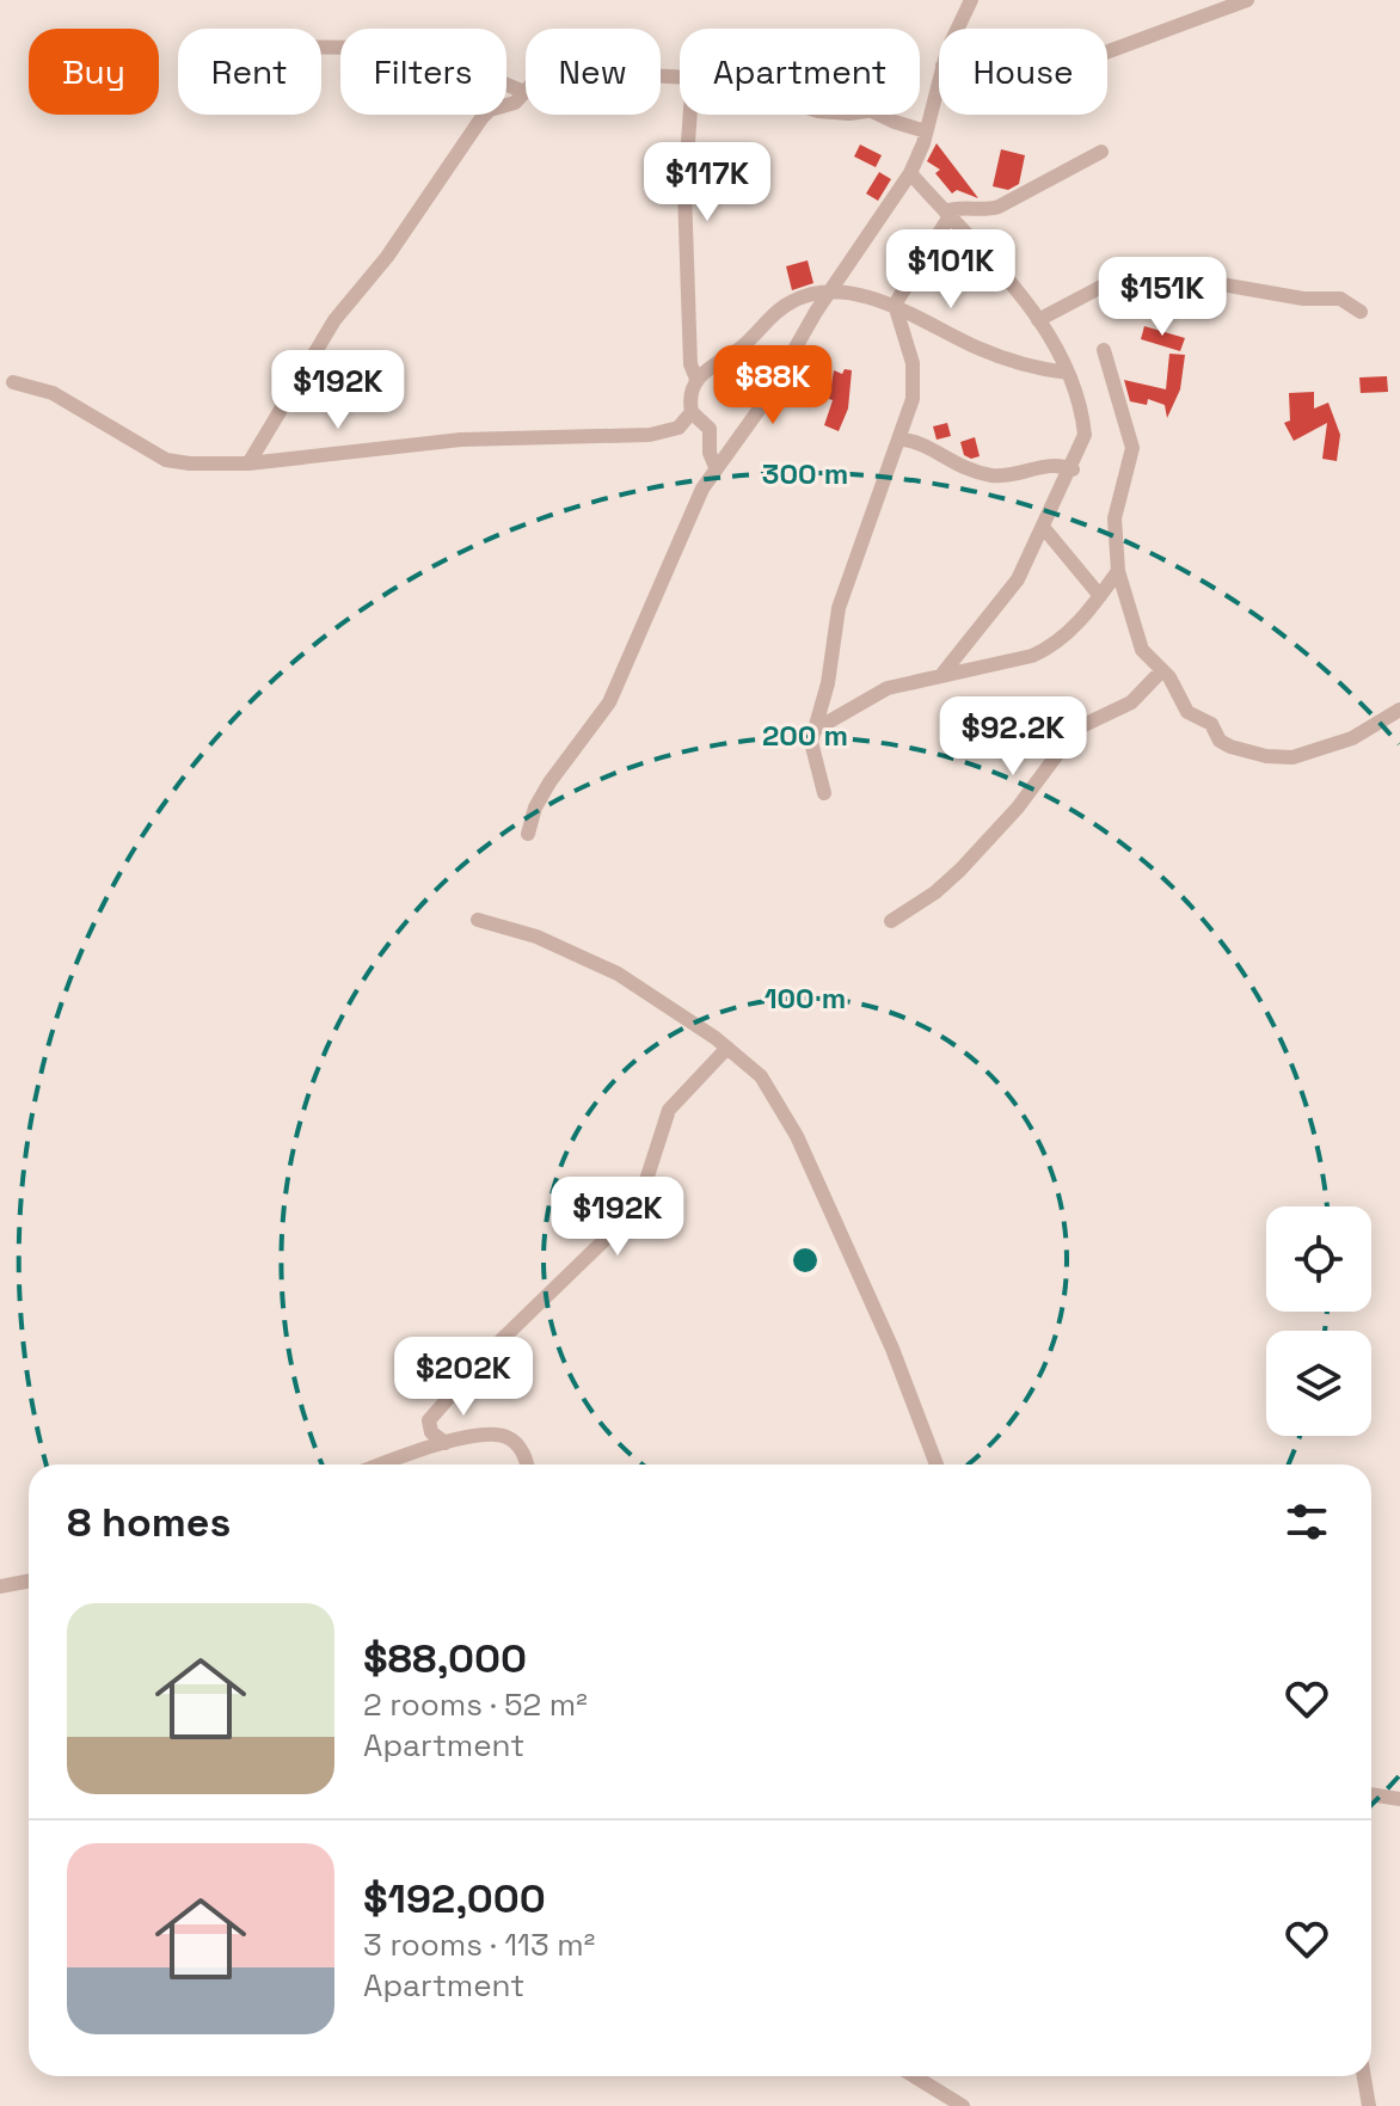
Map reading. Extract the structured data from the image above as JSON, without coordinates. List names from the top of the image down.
{
  "page": {
    "chip": [
      "Buy",
      "Rent",
      "Filters",
      "New",
      "Apartment",
      "House"
    ],
    "price": [
      "$117K",
      "$101K",
      "$151K",
      "$88K",
      "$192K",
      "$92.2K",
      "$192K",
      "$202K"
    ],
    "heading": "8 homes",
    "list": [
      {
        "name": "$88,000",
        "note": "2 rooms · 52 m² · Apartment"
      },
      {
        "name": "$192,000",
        "note": "3 rooms · 113 m² · Apartment"
      }
    ]
  },
  "rings": ["300 m", "200 m", "100 m"]
}
